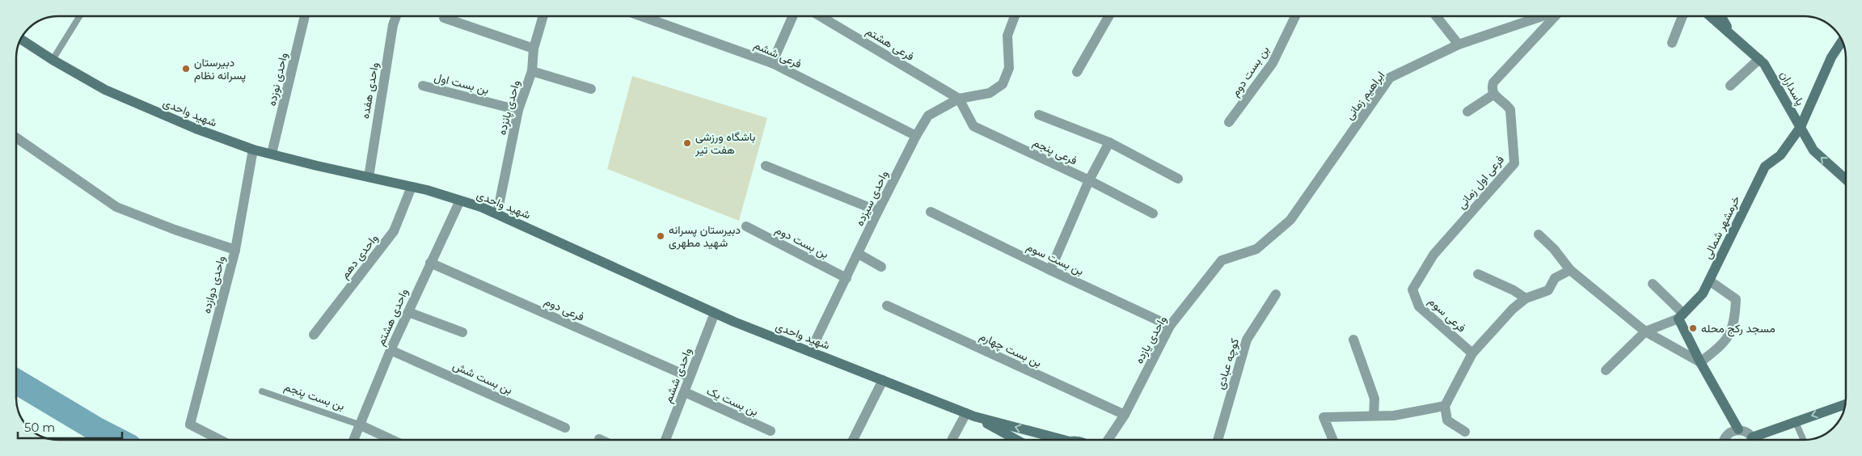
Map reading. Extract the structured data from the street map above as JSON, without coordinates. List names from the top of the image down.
{
  "streets": {
    "street": [
      "فرعی هشتم",
      "فرعی ششم",
      "بن بست دوم",
      "واحدی نوزده",
      "بن بست اول",
      "پاسداران",
      "واحدی هفده",
      "ابراهیم زمانی",
      "واحدی پانزده",
      "شهید واحدی",
      "فرعی پنجم",
      "فرعی اول زمانی",
      "واحدی سیزده",
      "خرمشهر شمالی",
      "واحدی دهم",
      "بن بست سوم",
      "واحدی دوازده",
      "فرعی دوم",
      "فرعی سوم",
      "واحدی هشتم",
      "واحدی یازده",
      "بن بست چهارم",
      "کوچه عبادی",
      "واحدی ششم",
      "بن بست شش",
      "بن بست یک"
    ],
    "lane": ["بن بست پنجم"]
  },
  "crossings": [
    ["فرعی هشتم", "فرعی پنجم"],
    ["فرعی هشتم", "واحدی سیزده"],
    ["فرعی ششم", "واحدی سیزده"],
    ["بن بست دوم", "واحدی سیزده"],
    ["واحدی نوزده", "شهید واحدی"],
    ["بن بست اول", "واحدی پانزده"],
    ["پاسداران", "خرمشهر شمالی"],
    ["واحدی هفده", "شهید واحدی"],
    ["ابراهیم زمانی", "واحدی یازده"],
    ["واحدی پانزده", "شهید واحدی"],
    ["شهید واحدی", "واحدی سیزده"],
    ["شهید واحدی", "واحدی دهم"],
    ["شهید واحدی", "واحدی دوازده"],
    ["شهید واحدی", "واحدی هشتم"],
    ["شهید واحدی", "واحدی ششم"],
    ["فرعی پنجم", "واحدی سیزده"],
    ["فرعی اول زمانی", "فرعی سوم"],
    ["بن بست سوم", "واحدی یازده"],
    ["فرعی دوم", "واحدی هشتم"],
    ["فرعی دوم", "واحدی ششم"],
    ["واحدی هشتم", "بن بست شش"],
    ["واحدی هشتم", "بن بست پنجم"],
    ["واحدی یازده", "بن بست چهارم"],
    ["واحدی ششم", "بن بست یک"]
  ],
  "places": [
    "دبیرستان پسرانه نظام",
    "باشگاه ورزشی هفت تیر",
    "دبیرستان پسرانه شهید مطهری",
    "مسجد رکج محله"
  ],
  "scale_bar": "50 m"
}
